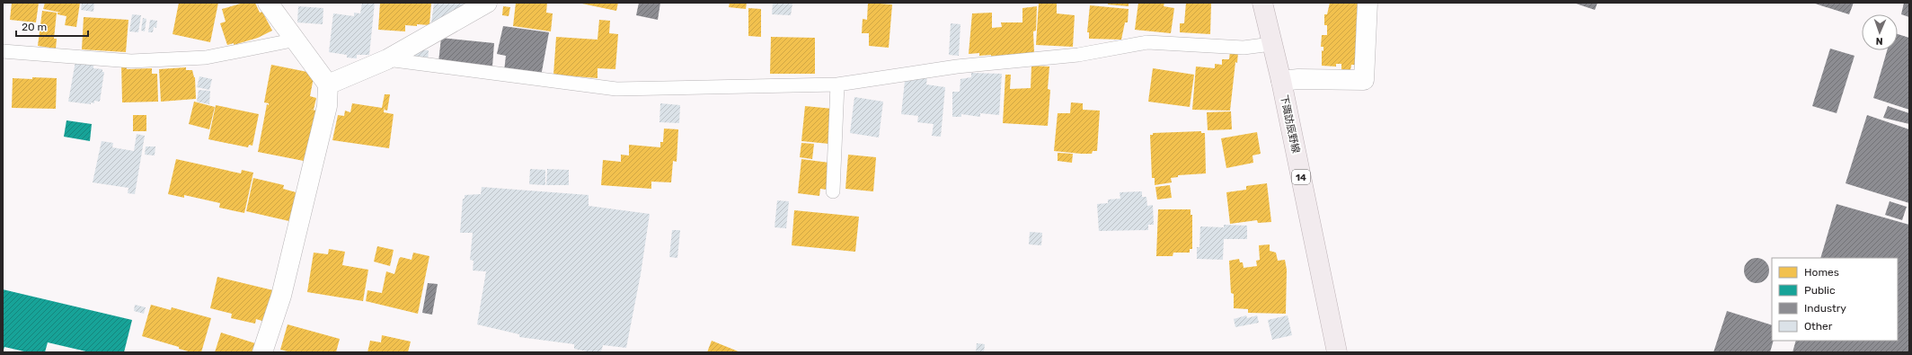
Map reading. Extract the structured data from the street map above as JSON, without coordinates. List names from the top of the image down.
{
  "streets": {
    "main road": ["下諏訪辰野線", "14"]
  },
  "legend": [
    "Homes",
    "Public",
    "Industry",
    "Other"
  ],
  "scale_bar": "20 m",
  "north": "bottom"
}
